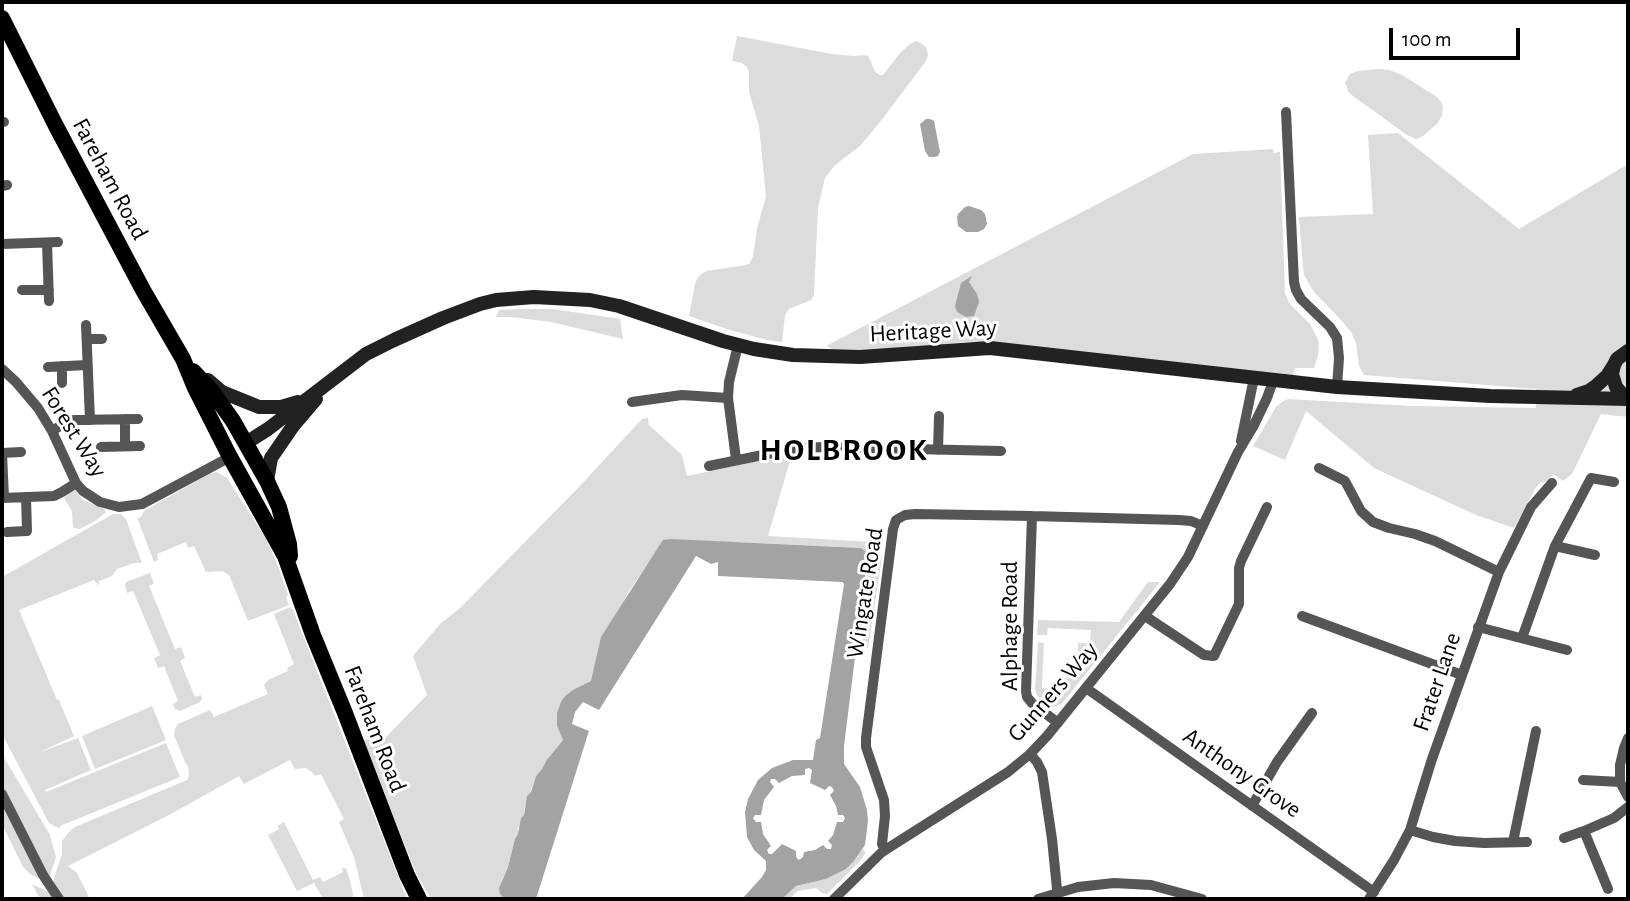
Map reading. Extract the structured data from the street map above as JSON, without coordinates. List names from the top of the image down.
{
  "streets": {
    "main road": ["Fareham Road"],
    "street": [
      "Heritage Way",
      "Forest Way",
      "Wingate Road",
      "Alphage Road",
      "Frater Lane",
      "Gunners Way",
      "Anthony Grove"
    ]
  },
  "crossings": [
    ["Fareham Road", "Heritage Way"],
    ["Fareham Road", "Forest Way"],
    ["Heritage Way", "Gunners Way"],
    ["Wingate Road", "Alphage Road"],
    ["Wingate Road", "Gunners Way"],
    ["Alphage Road", "Gunners Way"],
    ["Frater Lane", "Anthony Grove"],
    ["Gunners Way", "Anthony Grove"]
  ],
  "districts": ["HOLBROOK"],
  "scale_bar": "100 m"
}
